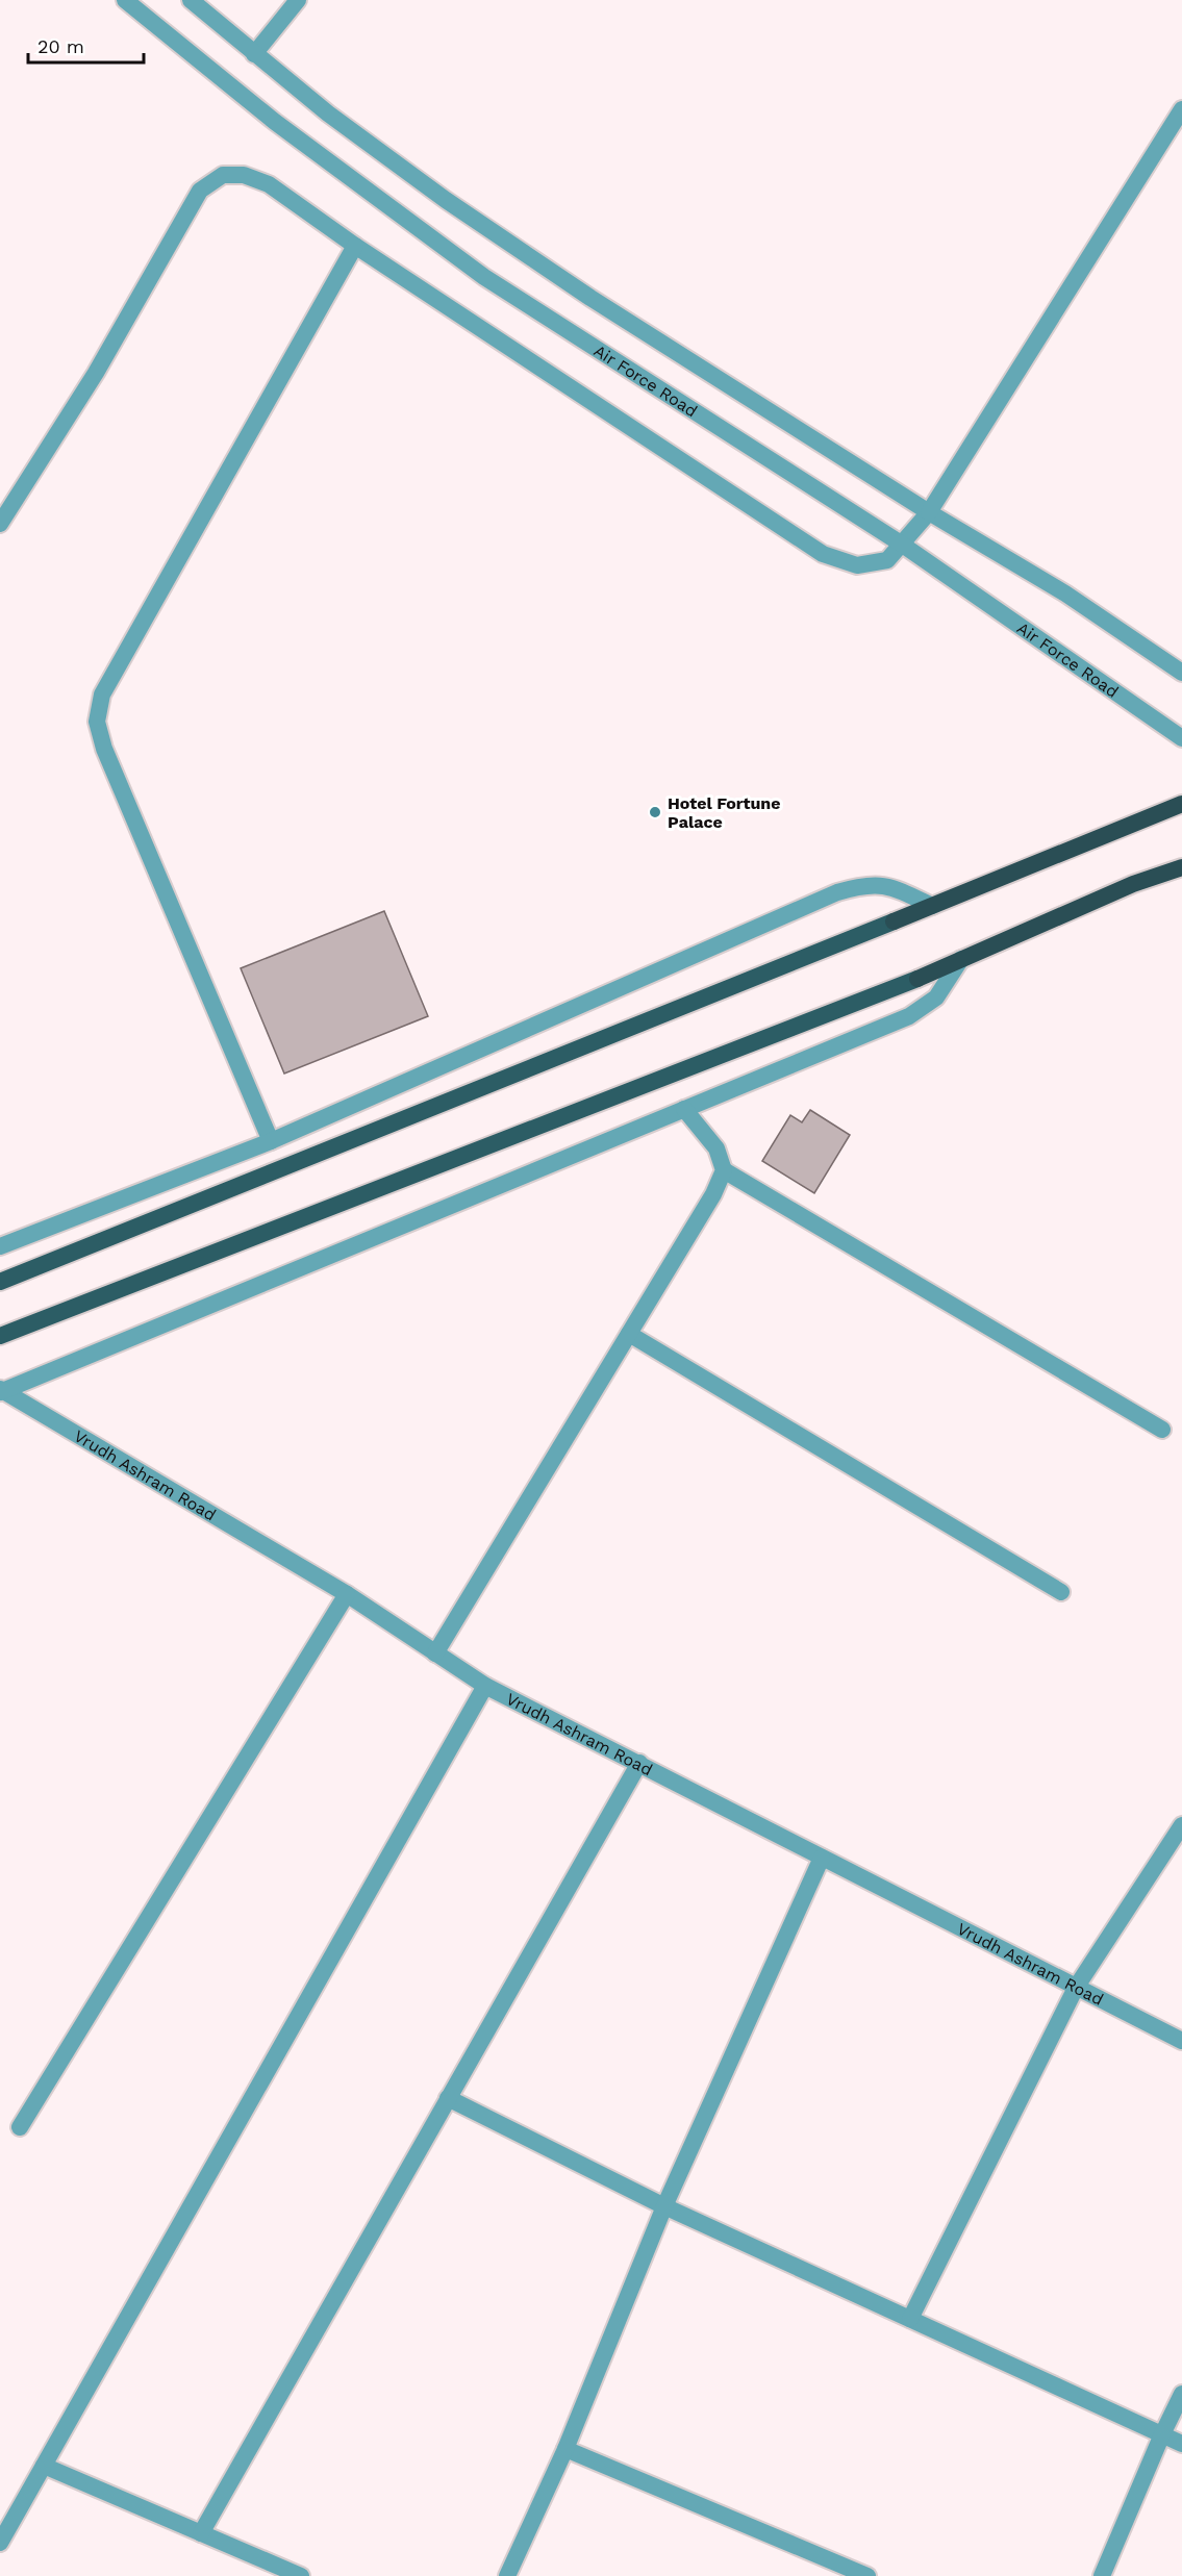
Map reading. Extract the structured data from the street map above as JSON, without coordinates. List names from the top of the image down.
{
  "streets": {
    "street": ["Air Force Road", "Vrudh Ashram Road"]
  },
  "places": ["Hotel Fortune Palace"],
  "scale_bar": "20 m"
}
